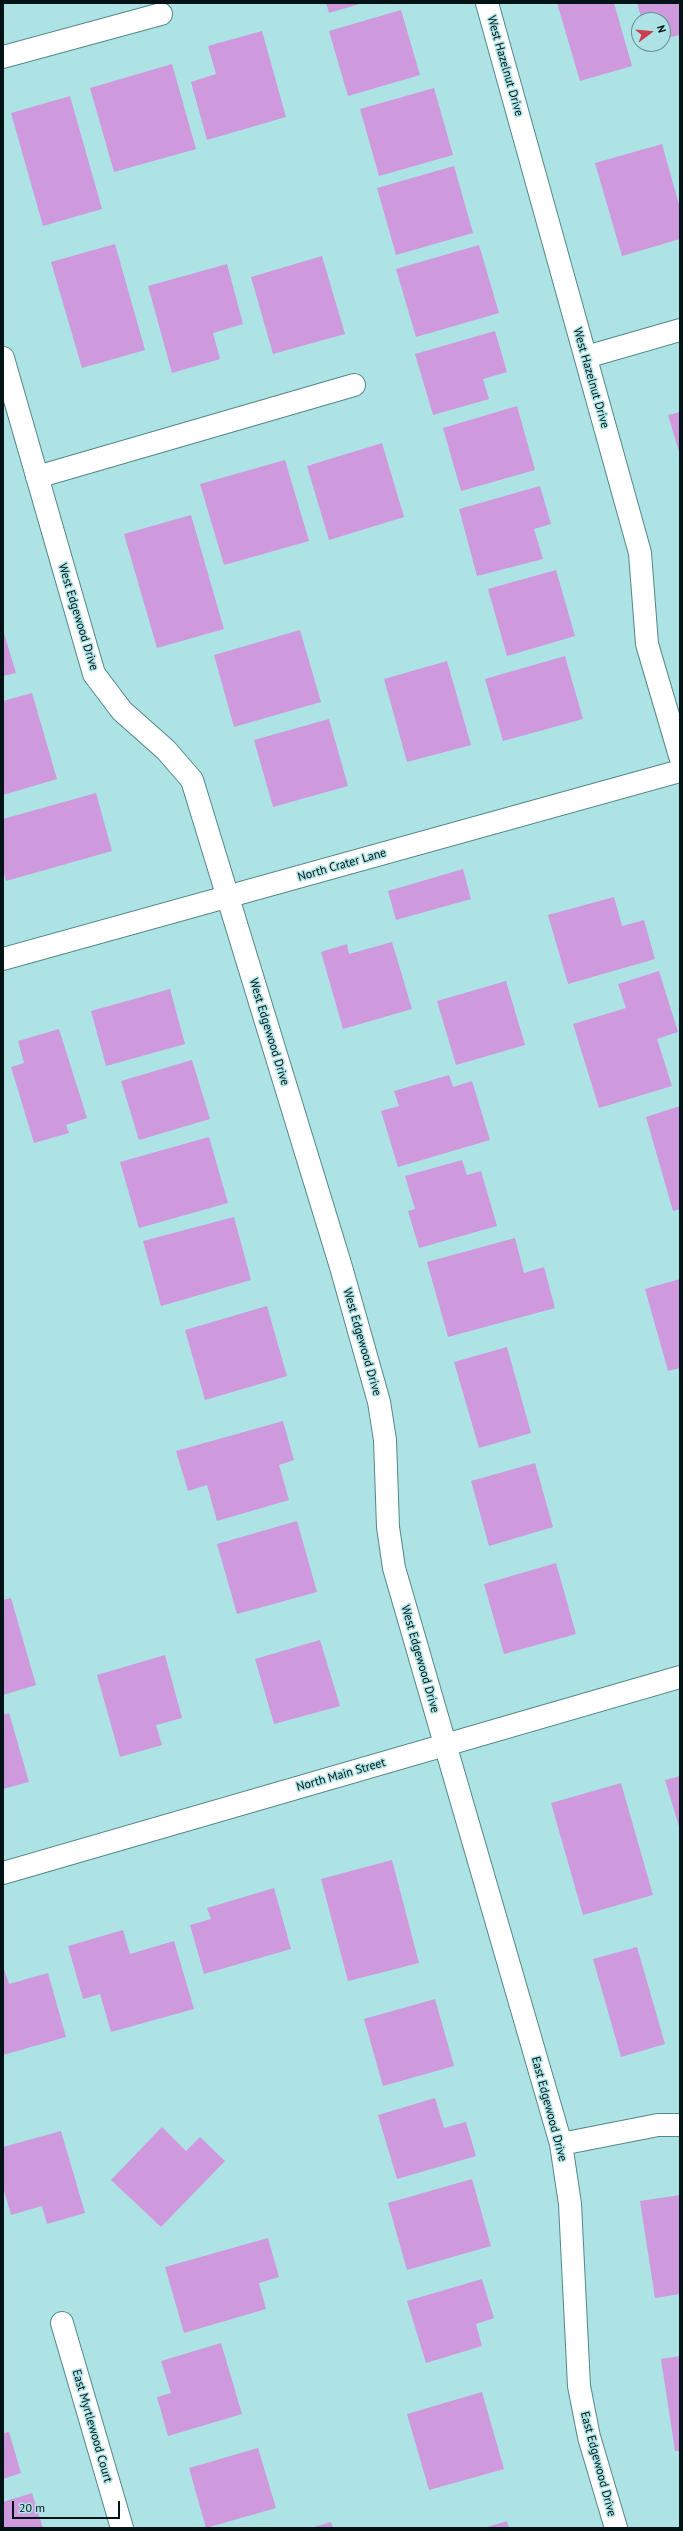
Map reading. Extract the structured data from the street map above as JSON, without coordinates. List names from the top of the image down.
{
  "streets": {
    "street": [
      "West Hazelnut Drive",
      "West Edgewood Drive",
      "North Crater Lane",
      "North Main Street",
      "East Edgewood Drive",
      "East Myrtlewood Court"
    ]
  },
  "crossings": [
    ["West Edgewood Drive", "North Crater Lane"],
    ["West Edgewood Drive", "North Main Street"],
    ["West Edgewood Drive", "East Edgewood Drive"],
    ["North Main Street", "East Edgewood Drive"]
  ],
  "scale_bar": "20 m",
  "north": "right"
}
